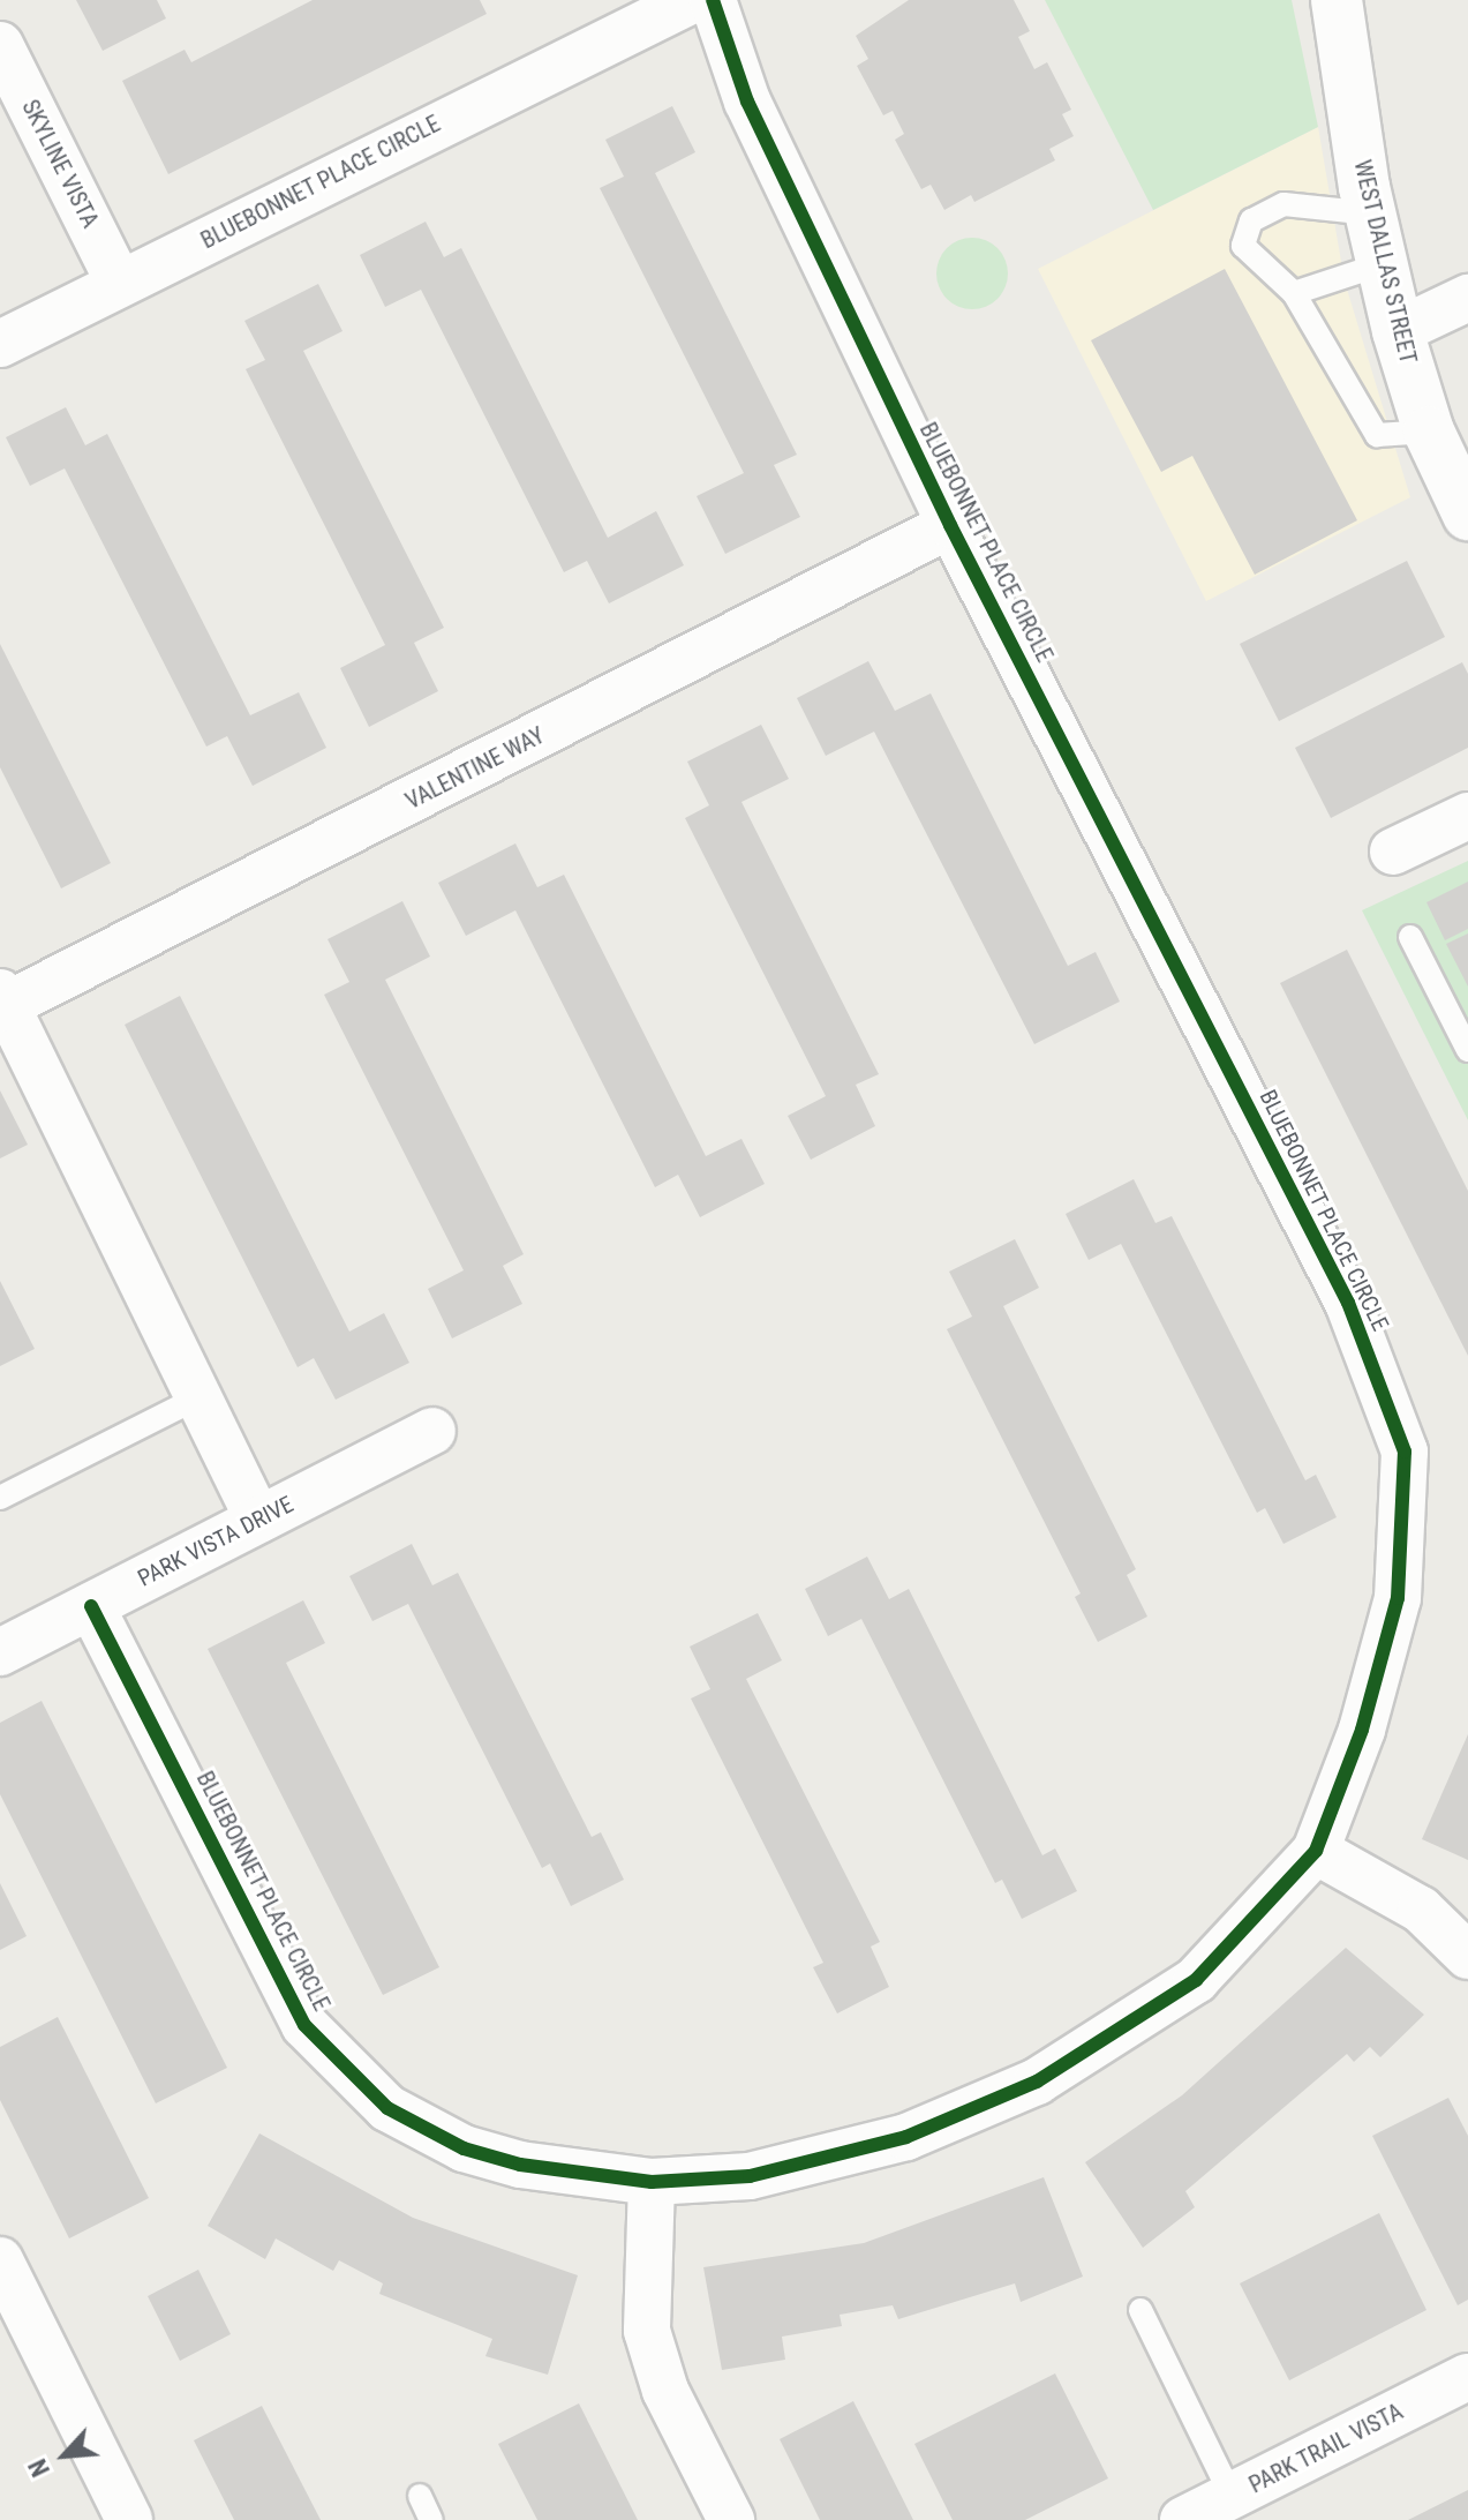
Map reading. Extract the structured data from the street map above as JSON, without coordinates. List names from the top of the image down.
{
  "streets": {
    "main road": ["WEST DALLAS STREET"],
    "street": [
      "SKYLINE VISTA",
      "BLUEBONNET PLACE CIRCLE",
      "VALENTINE WAY",
      "PARK VISTA DRIVE",
      "PARK TRAIL VISTA"
    ]
  },
  "crossings": [
    ["SKYLINE VISTA", "BLUEBONNET PLACE CIRCLE"],
    ["BLUEBONNET PLACE CIRCLE", "VALENTINE WAY"],
    ["BLUEBONNET PLACE CIRCLE", "PARK VISTA DRIVE"]
  ],
  "north": "bottom left"
}
